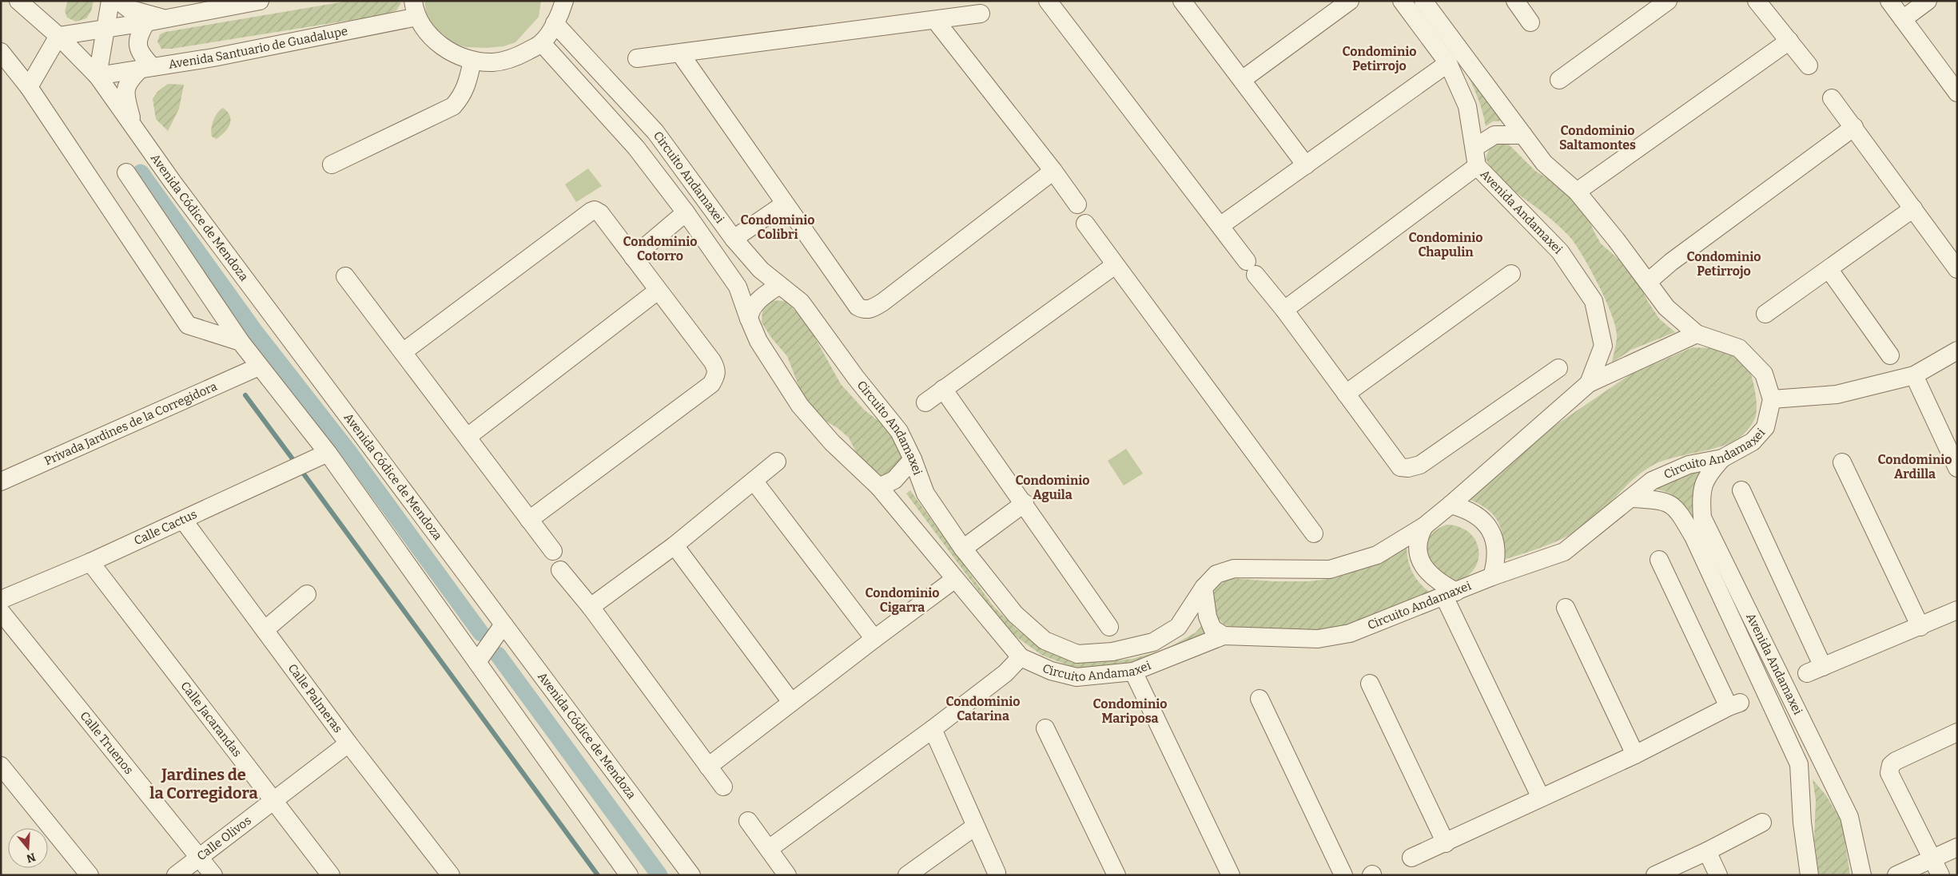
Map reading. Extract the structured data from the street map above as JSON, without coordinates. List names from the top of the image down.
{
  "streets": {
    "street": [
      "Avenida Santuario de Guadalupe",
      "Circuito Andamaxei",
      "Avenida Andamaxei",
      "Avenida Códice de Mendoza",
      "Privada Jardines de la Corregidora",
      "Calle Cactus",
      "Calle Palmeras",
      "Calle Jacarandas",
      "Calle Truenos",
      "Calle Olivos"
    ]
  },
  "crossings": [
    ["Avenida Santuario de Guadalupe", "Avenida Códice de Mendoza"],
    ["Circuito Andamaxei", "Avenida Andamaxei"],
    ["Calle Cactus", "Calle Palmeras"],
    ["Calle Cactus", "Calle Jacarandas"],
    ["Calle Palmeras", "Calle Olivos"],
    ["Calle Jacarandas", "Calle Olivos"],
    ["Calle Truenos", "Calle Olivos"]
  ],
  "districts": [
    "Condominio Petirrojo",
    "Condominio Saltamontes",
    "Condominio Colibri",
    "Condominio Chapulin",
    "Condominio Cotorro",
    "Condominio Petirrojo",
    "Condominio Ardilla",
    "Condominio Aguila",
    "Condominio Cigarra",
    "Condominio Catarina",
    "Condominio Mariposa",
    "Jardines de la Corregidora"
  ],
  "north": "bottom"
}
